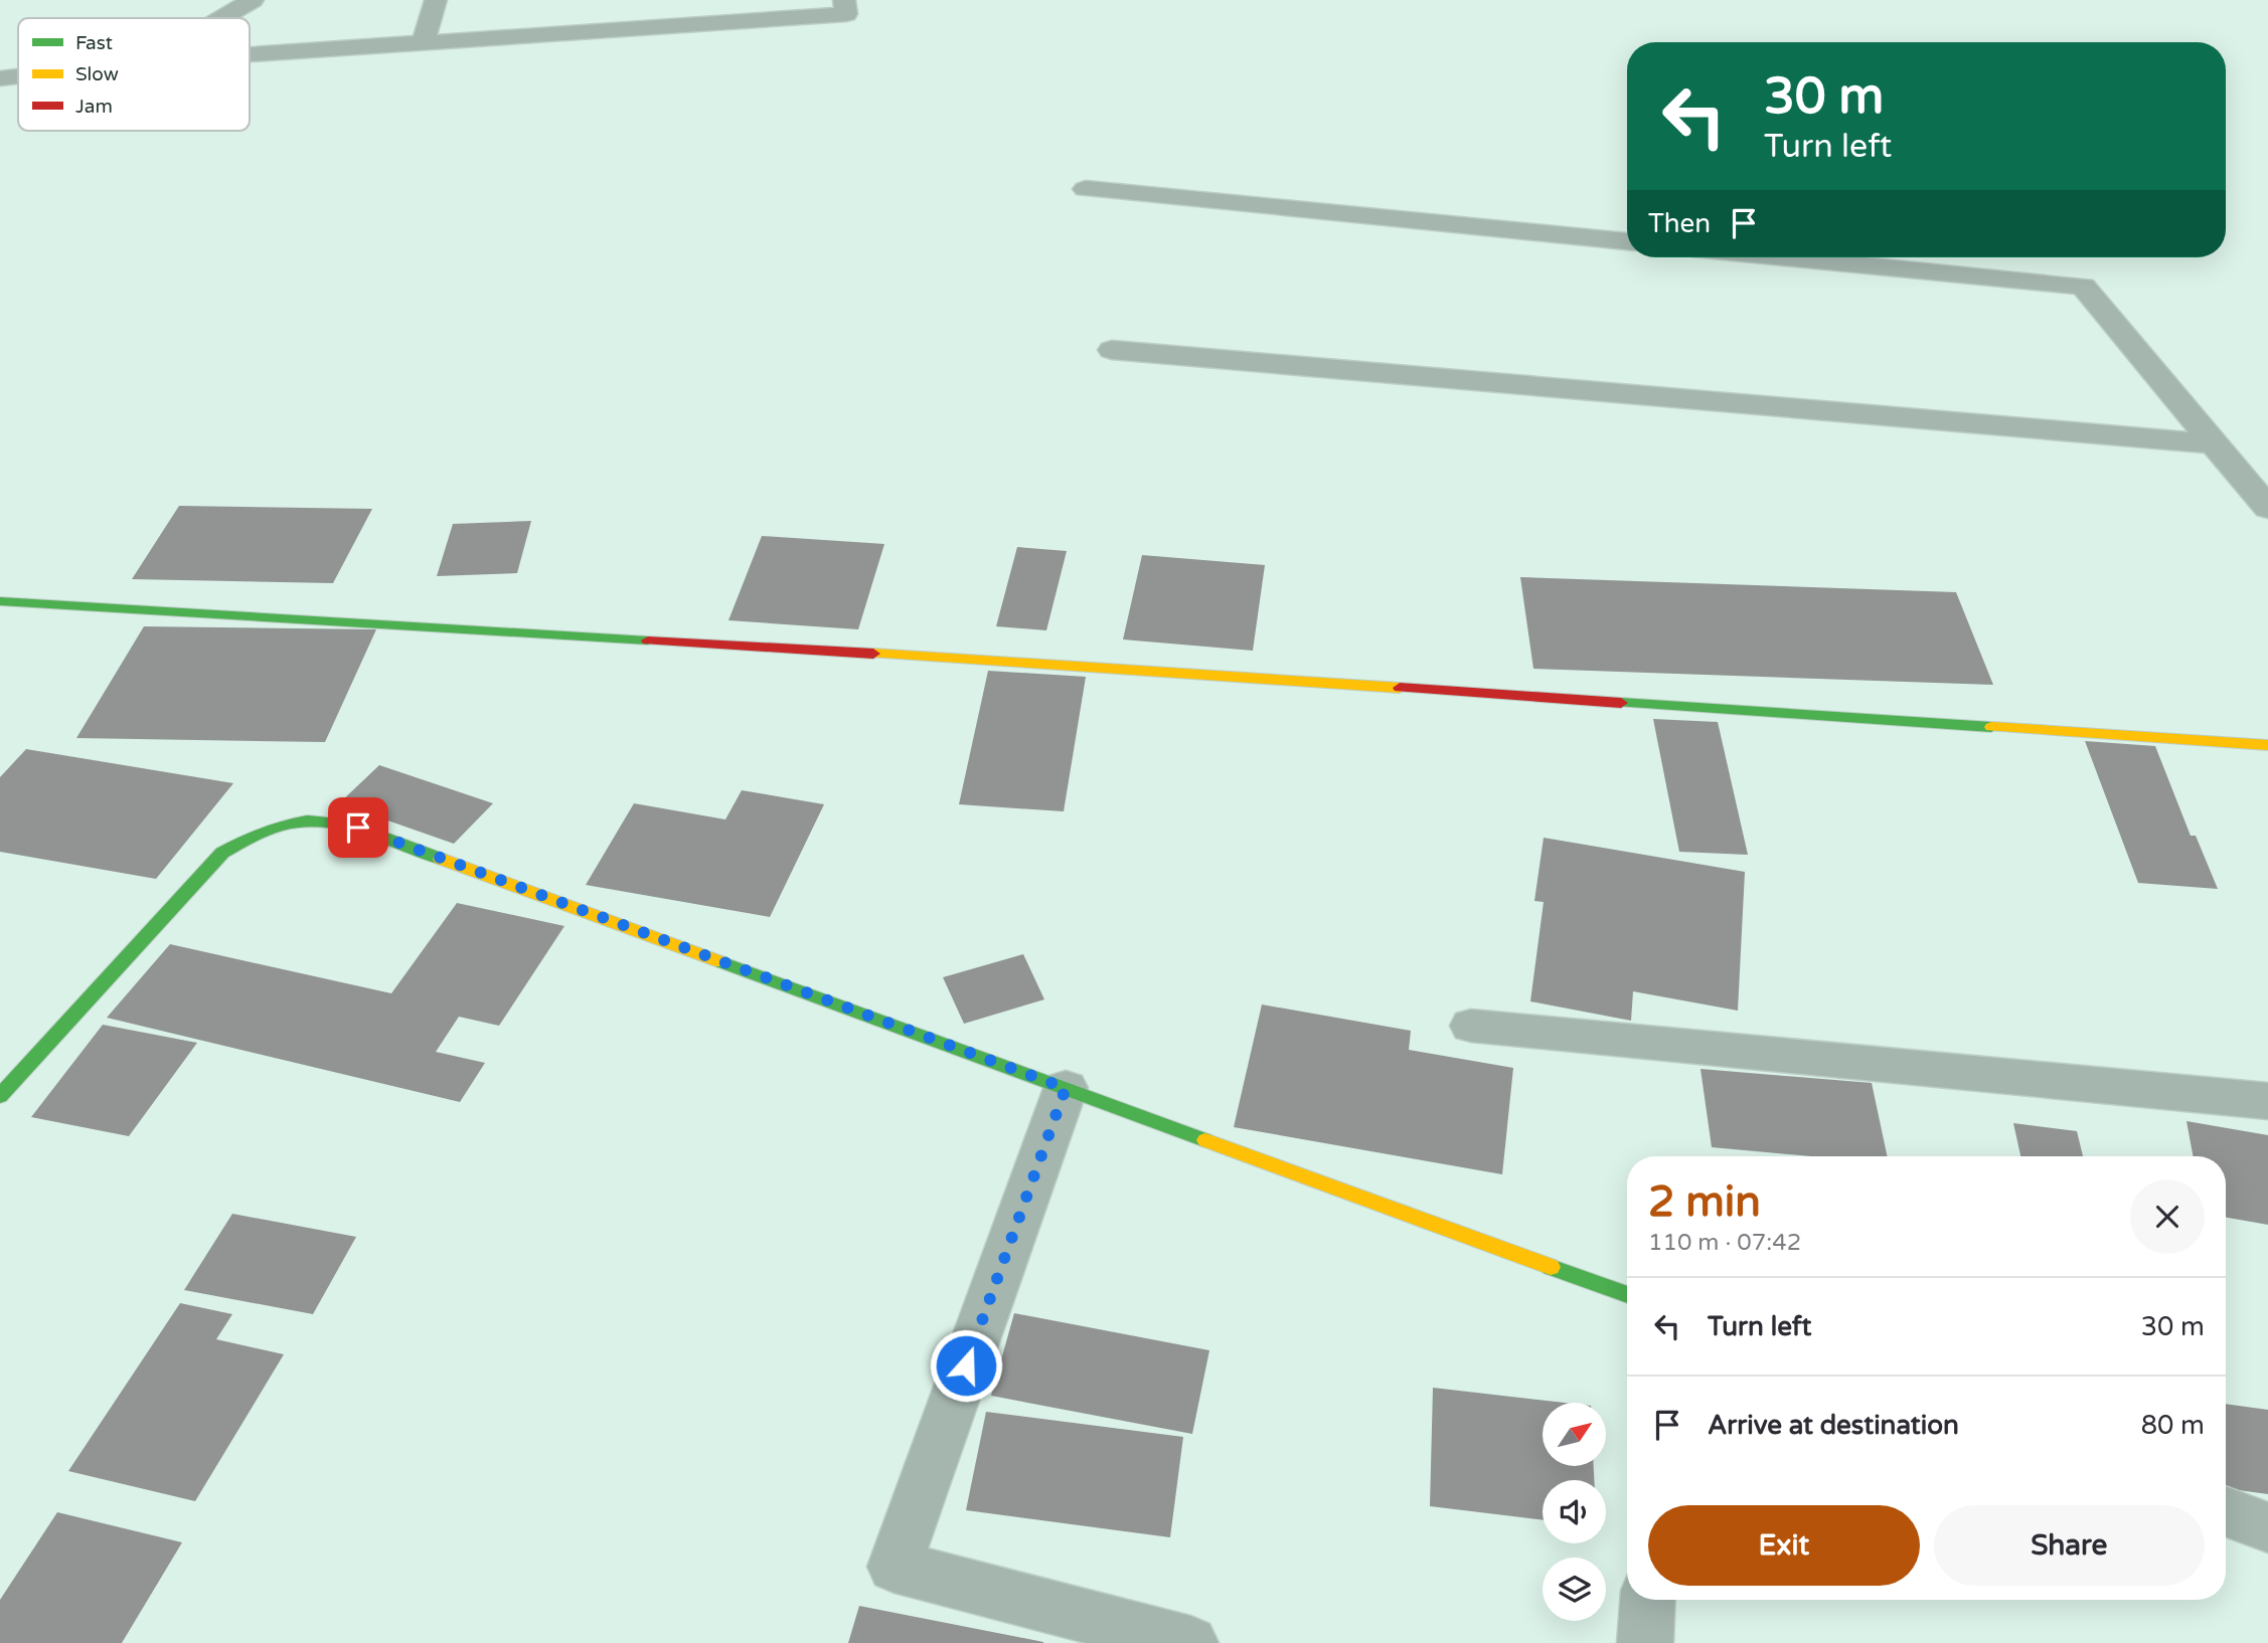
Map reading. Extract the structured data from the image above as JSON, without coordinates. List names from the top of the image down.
{
  "legend": ["Fast", "Slow", "Jam"],
  "north": "top right",
  "page": {
    "turn": ["30 m", "Turn left"],
    "then": "Then",
    "heading": ["2 min", "110 m · 07:42"],
    "list": [
      {
        "name": "Turn left",
        "value": "30 m"
      },
      {
        "name": "Arrive at destination",
        "value": "80 m"
      }
    ],
    "buttons": ["Exit", "Share"]
  }
}
